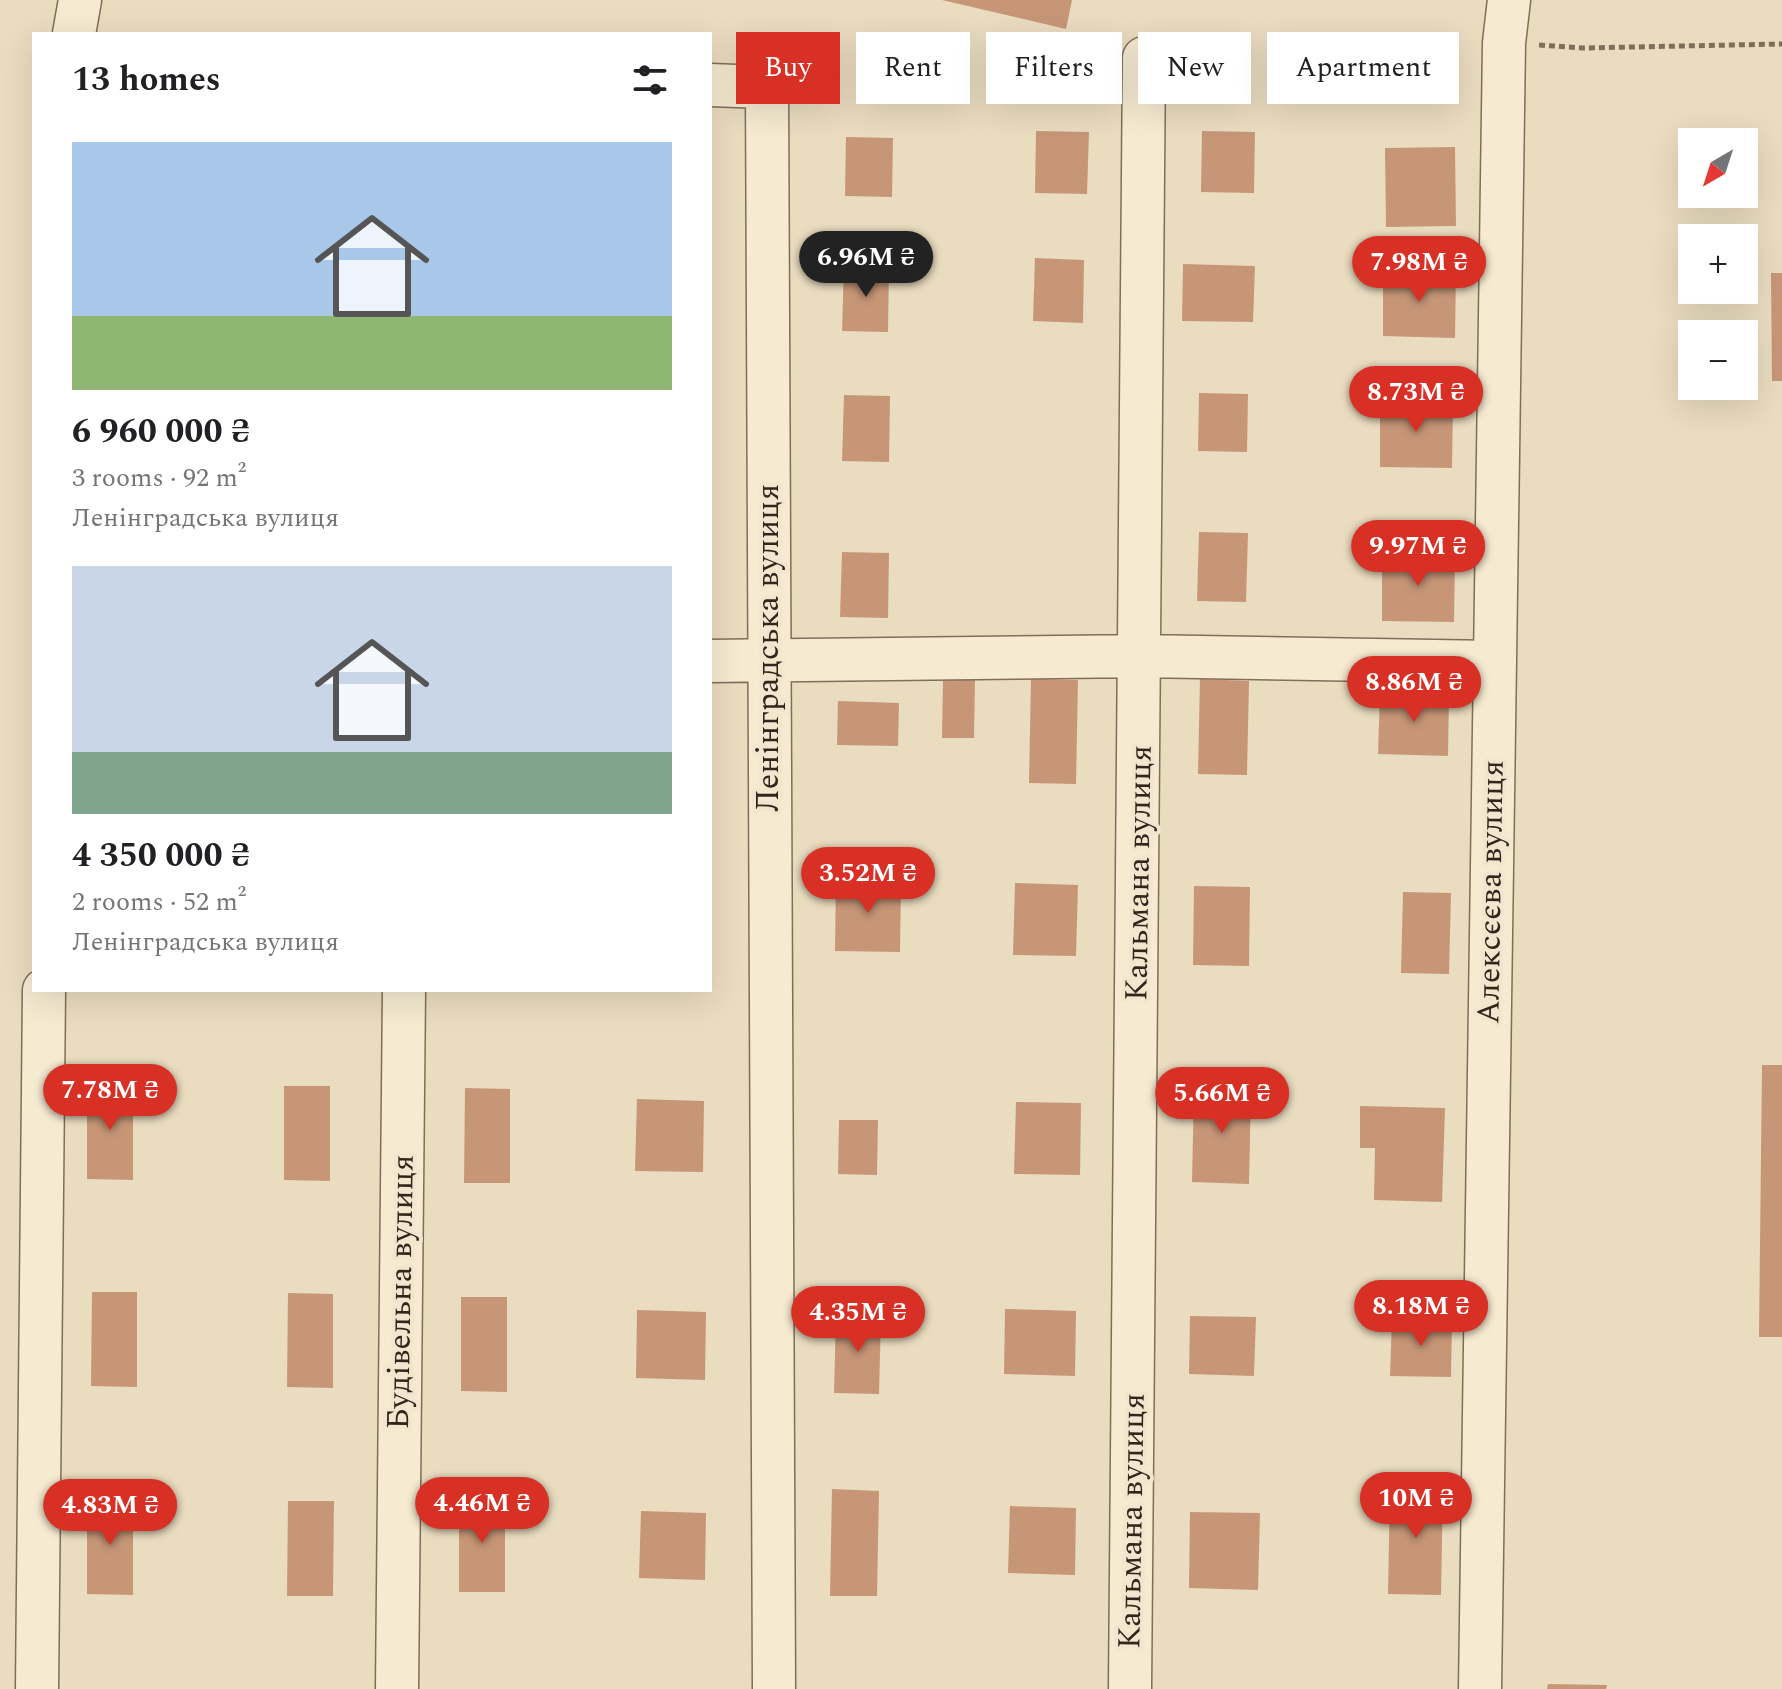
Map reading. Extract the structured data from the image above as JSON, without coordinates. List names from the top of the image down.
{
  "streets": {
    "street": [
      "Ленінградська вулиця",
      "Кальмана вулиця",
      "Алексєєва вулиця",
      "Будівельна вулиця"
    ]
  },
  "north": "bottom left",
  "page": {
    "chip": [
      "Buy",
      "Rent",
      "Filters",
      "New",
      "Apartment"
    ],
    "heading": "13 homes",
    "map_buttons": ["+", "−"],
    "list": [
      {
        "name": "6 960 000 ₴",
        "note": "3 rooms · 92 m² · Ленінградська вулиця"
      },
      {
        "name": "4 350 000 ₴",
        "note": "2 rooms · 52 m² · Ленінградська вулиця"
      }
    ],
    "price": [
      "6.96M ₴",
      "7.98M ₴",
      "8.73M ₴",
      "9.97M ₴",
      "8.86M ₴",
      "3.52M ₴",
      "7.78M ₴",
      "5.66M ₴",
      "8.18M ₴",
      "4.35M ₴",
      "10M ₴",
      "4.46M ₴",
      "4.83M ₴"
    ]
  }
}
